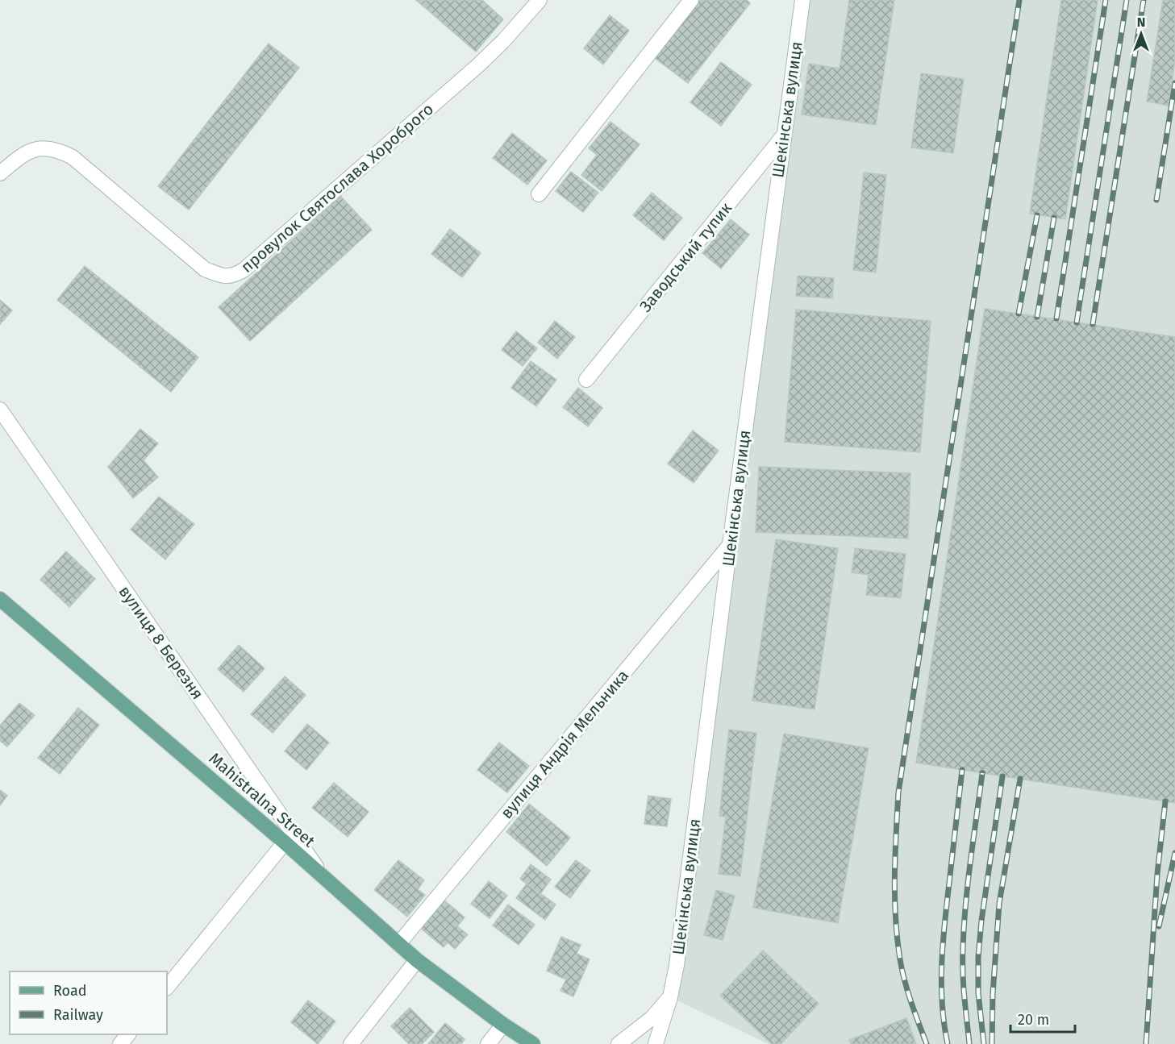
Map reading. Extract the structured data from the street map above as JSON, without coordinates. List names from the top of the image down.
{
  "streets": {
    "main road": ["Mahistralna Street"],
    "street": [
      "Шекінська вулиця",
      "провулок Святослава Хороброго",
      "Заводський тупик",
      "вулиця 8 Березня",
      "вулиця Андрія Мельника"
    ]
  },
  "crossings": [
    ["Шекінська вулиця", "Заводський тупик"],
    ["Шекінська вулиця", "вулиця Андрія Мельника"],
    ["вулиця 8 Березня", "Mahistralna Street"],
    ["вулиця Андрія Мельника", "Mahistralna Street"]
  ],
  "legend": ["Road", "Railway"],
  "scale_bar": "20 m",
  "north": "top"
}
